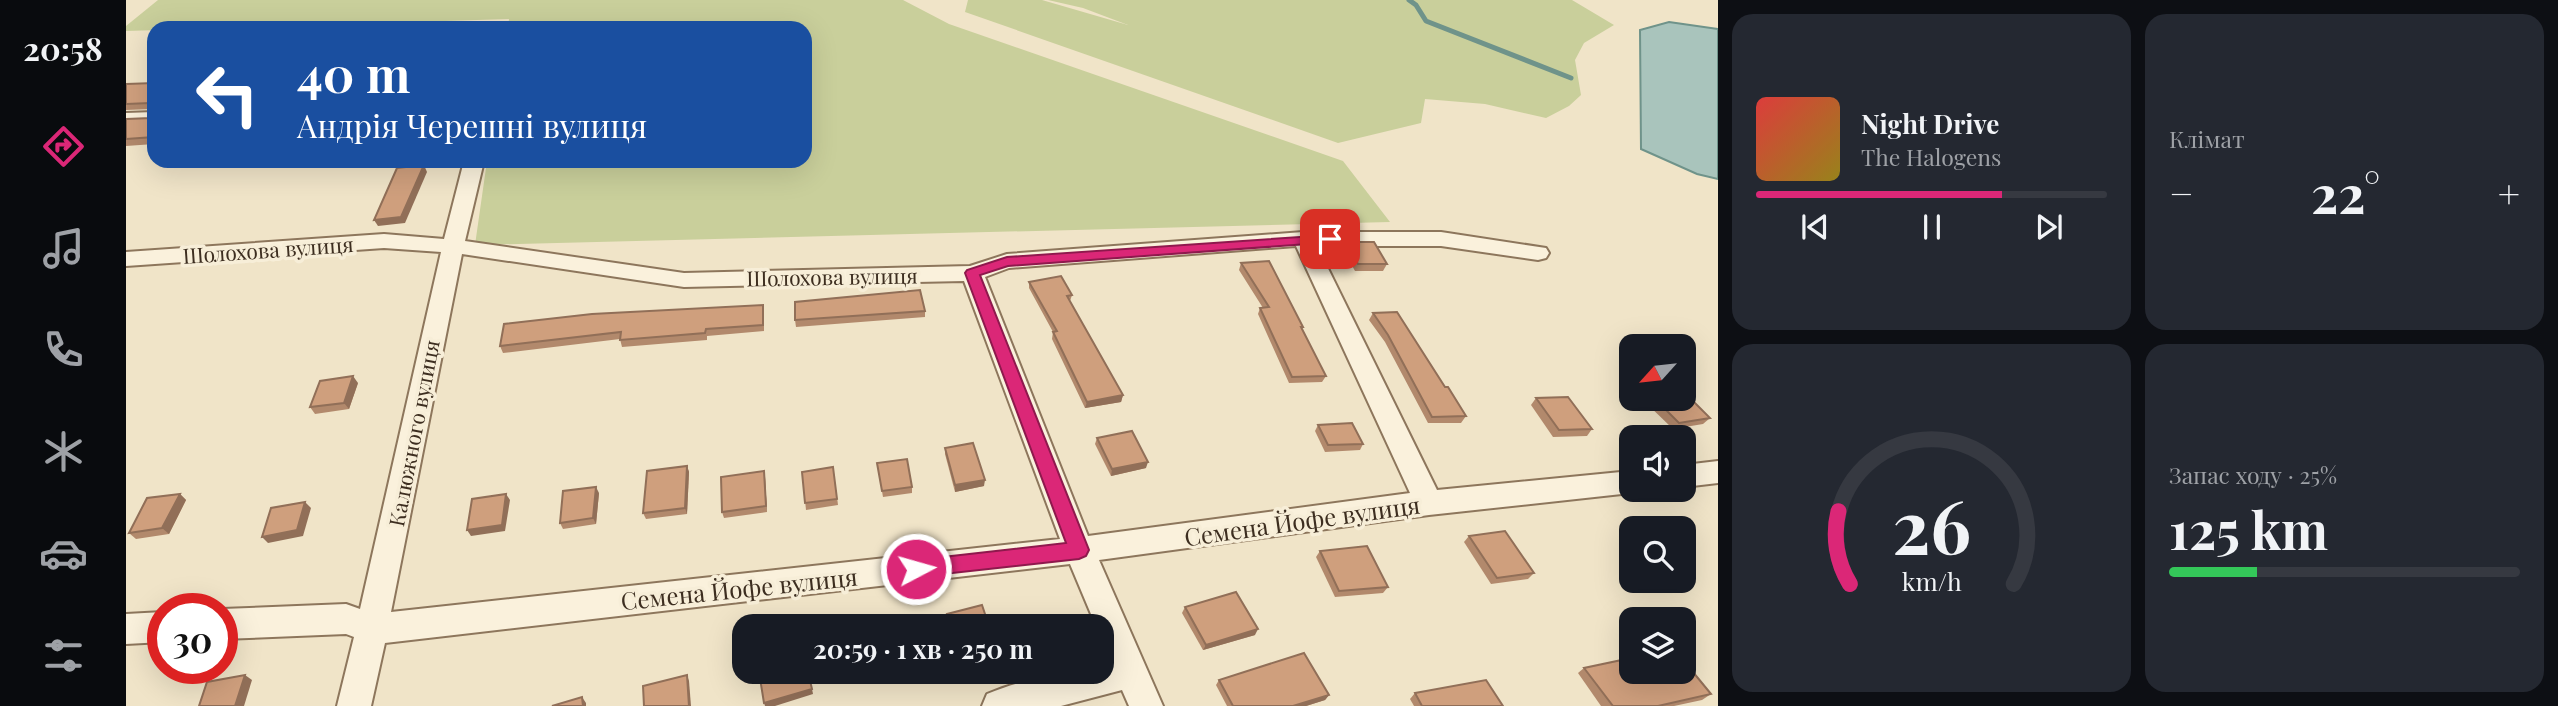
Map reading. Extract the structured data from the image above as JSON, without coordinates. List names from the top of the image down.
{
  "streets": {
    "street": ["Шолохова вулиця", "Калюжного вулиця", "Семена Йофе вулиця"]
  },
  "crossings": [
    ["Шолохова вулиця", "Калюжного вулиця"],
    ["Калюжного вулиця", "Семена Йофе вулиця"]
  ],
  "north": "bottom left",
  "page": {
    "tabs": "20:58",
    "tile": [
      "Клімат",
      ["Запас ходу · 25%", "125 km"]
    ],
    "turn": ["40 m", "Андрія Черешні вулиця"],
    "song": ["Night Drive", "The Halogens"],
    "heat": ["−", "22°", "+"],
    "limit": "30",
    "trip": "20:59 · 1 хв · 250 m",
    "gauge": ["26", "km/h"]
  }
}
